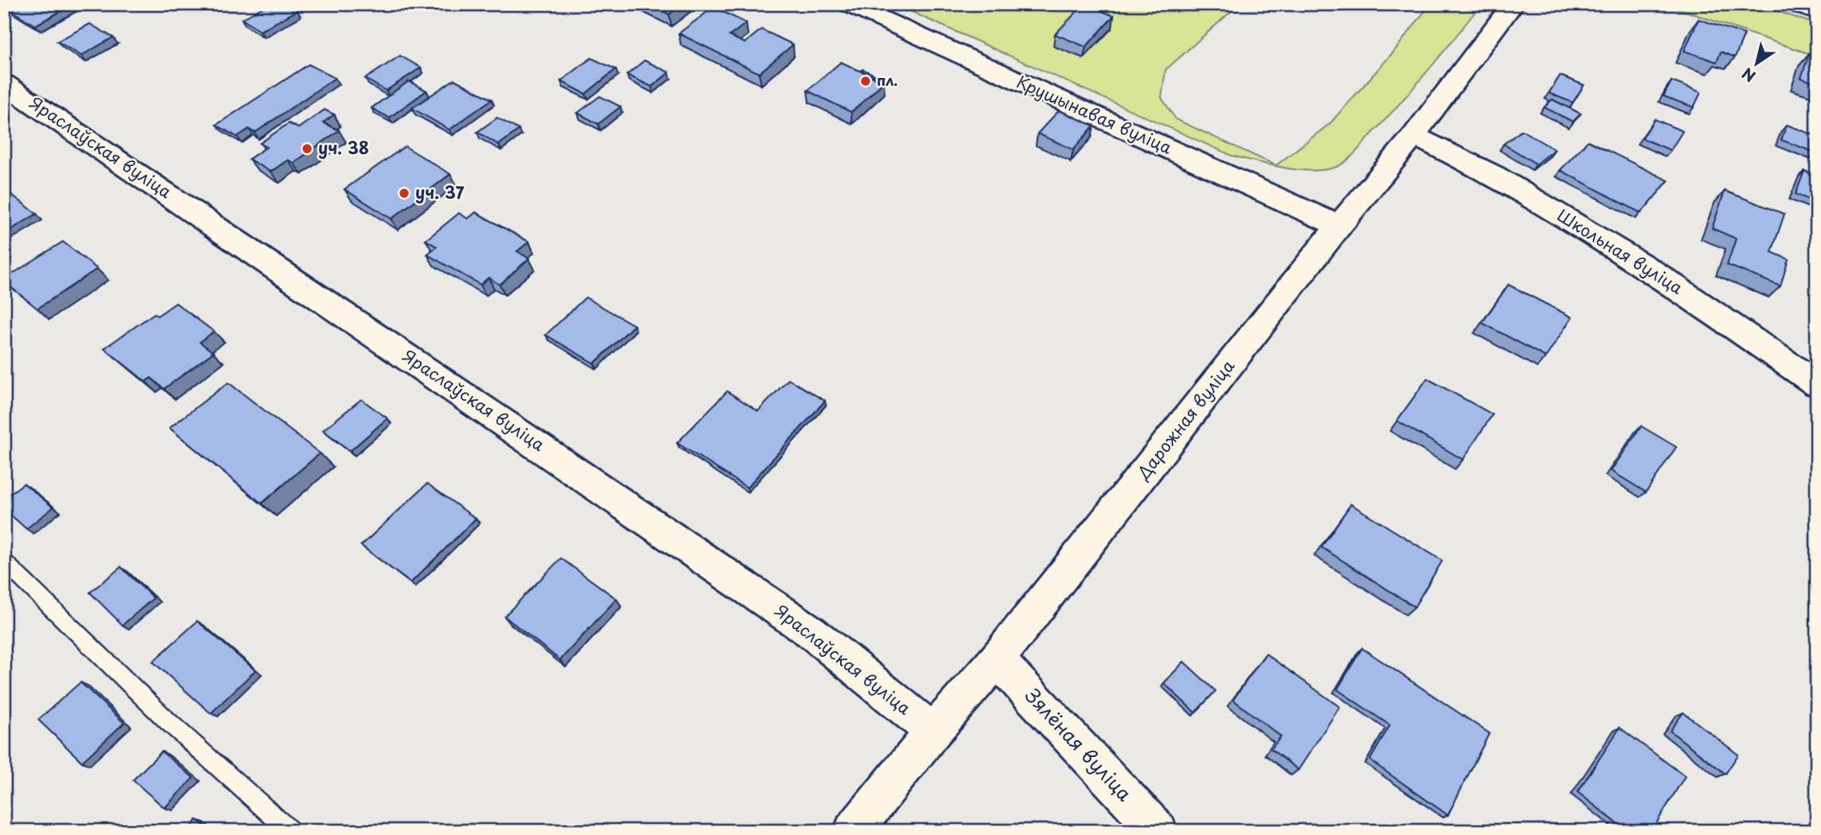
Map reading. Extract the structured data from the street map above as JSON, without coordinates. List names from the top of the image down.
{
  "streets": {
    "street": [
      "Крушынавая вуліца",
      "Яраслаўская вуліца",
      "Школьная вуліца",
      "Дарожная вуліца",
      "Зялёная вуліца"
    ]
  },
  "crossings": [
    ["Крушынавая вуліца", "Дарожная вуліца"],
    ["Яраслаўская вуліца", "Дарожная вуліца"],
    ["Школьная вуліца", "Дарожная вуліца"],
    ["Дарожная вуліца", "Зялёная вуліца"]
  ],
  "places": ["пл.", "уч. 38", "уч. 37"],
  "north": "bottom left"
}
